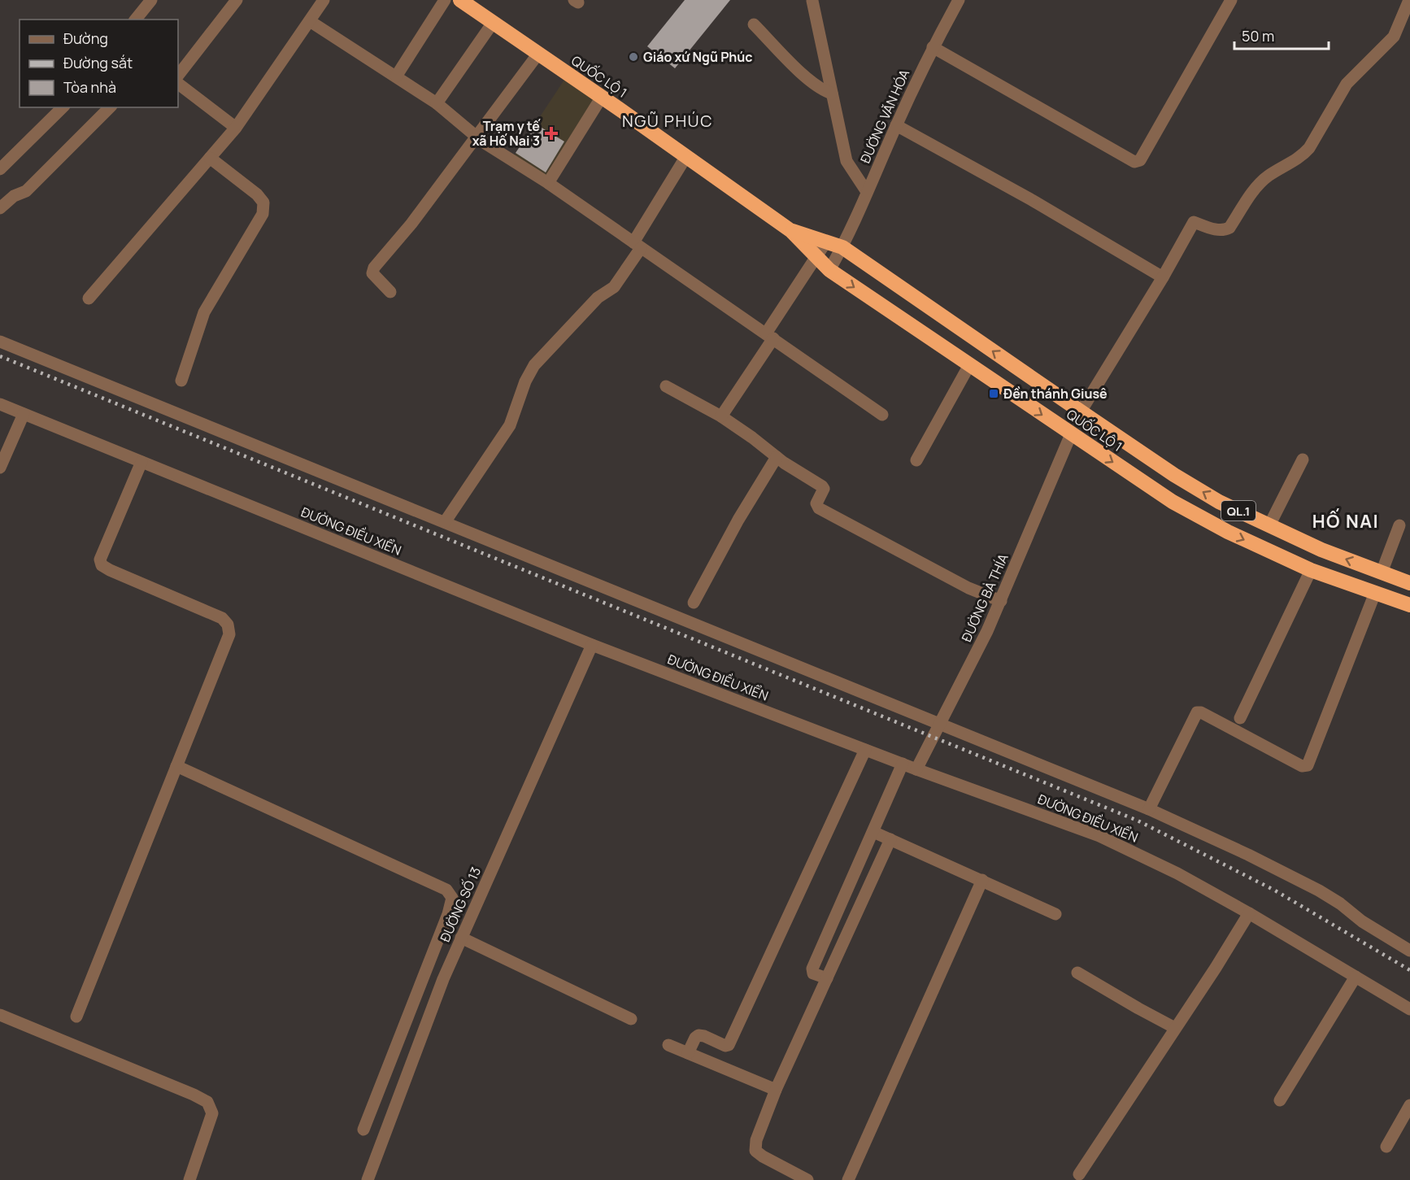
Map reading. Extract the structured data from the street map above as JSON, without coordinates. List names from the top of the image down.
{
  "streets": {
    "highway": ["QUỐC LỘ 1", "QL.1"],
    "street": [
      "ĐƯỜNG VĂN HÓA",
      "ĐƯỜNG ĐIỀU XIỂN",
      "ĐƯỜNG BÀ THÍA",
      "ĐƯỜNG SỐ 13"
    ]
  },
  "crossings": [
    ["QUỐC LỘ 1", "ĐƯỜNG VĂN HÓA"],
    ["QUỐC LỘ 1", "ĐƯỜNG BÀ THÍA"],
    ["ĐƯỜNG ĐIỀU XIỂN", "ĐƯỜNG BÀ THÍA"],
    ["ĐƯỜNG ĐIỀU XIỂN", "ĐƯỜNG SỐ 13"]
  ],
  "districts": ["NGŨ PHÚC", "HỐ NAI"],
  "places": {
    "other": ["Giáo xứ Ngũ Phúc"],
    "health": ["Trạm y tế xã Hố Nai 3"],
    "transit": ["Đền thánh Giusê"]
  },
  "legend": ["Đường", "Đường sắt", "Tòa nhà"],
  "scale_bar": "50 m"
}
